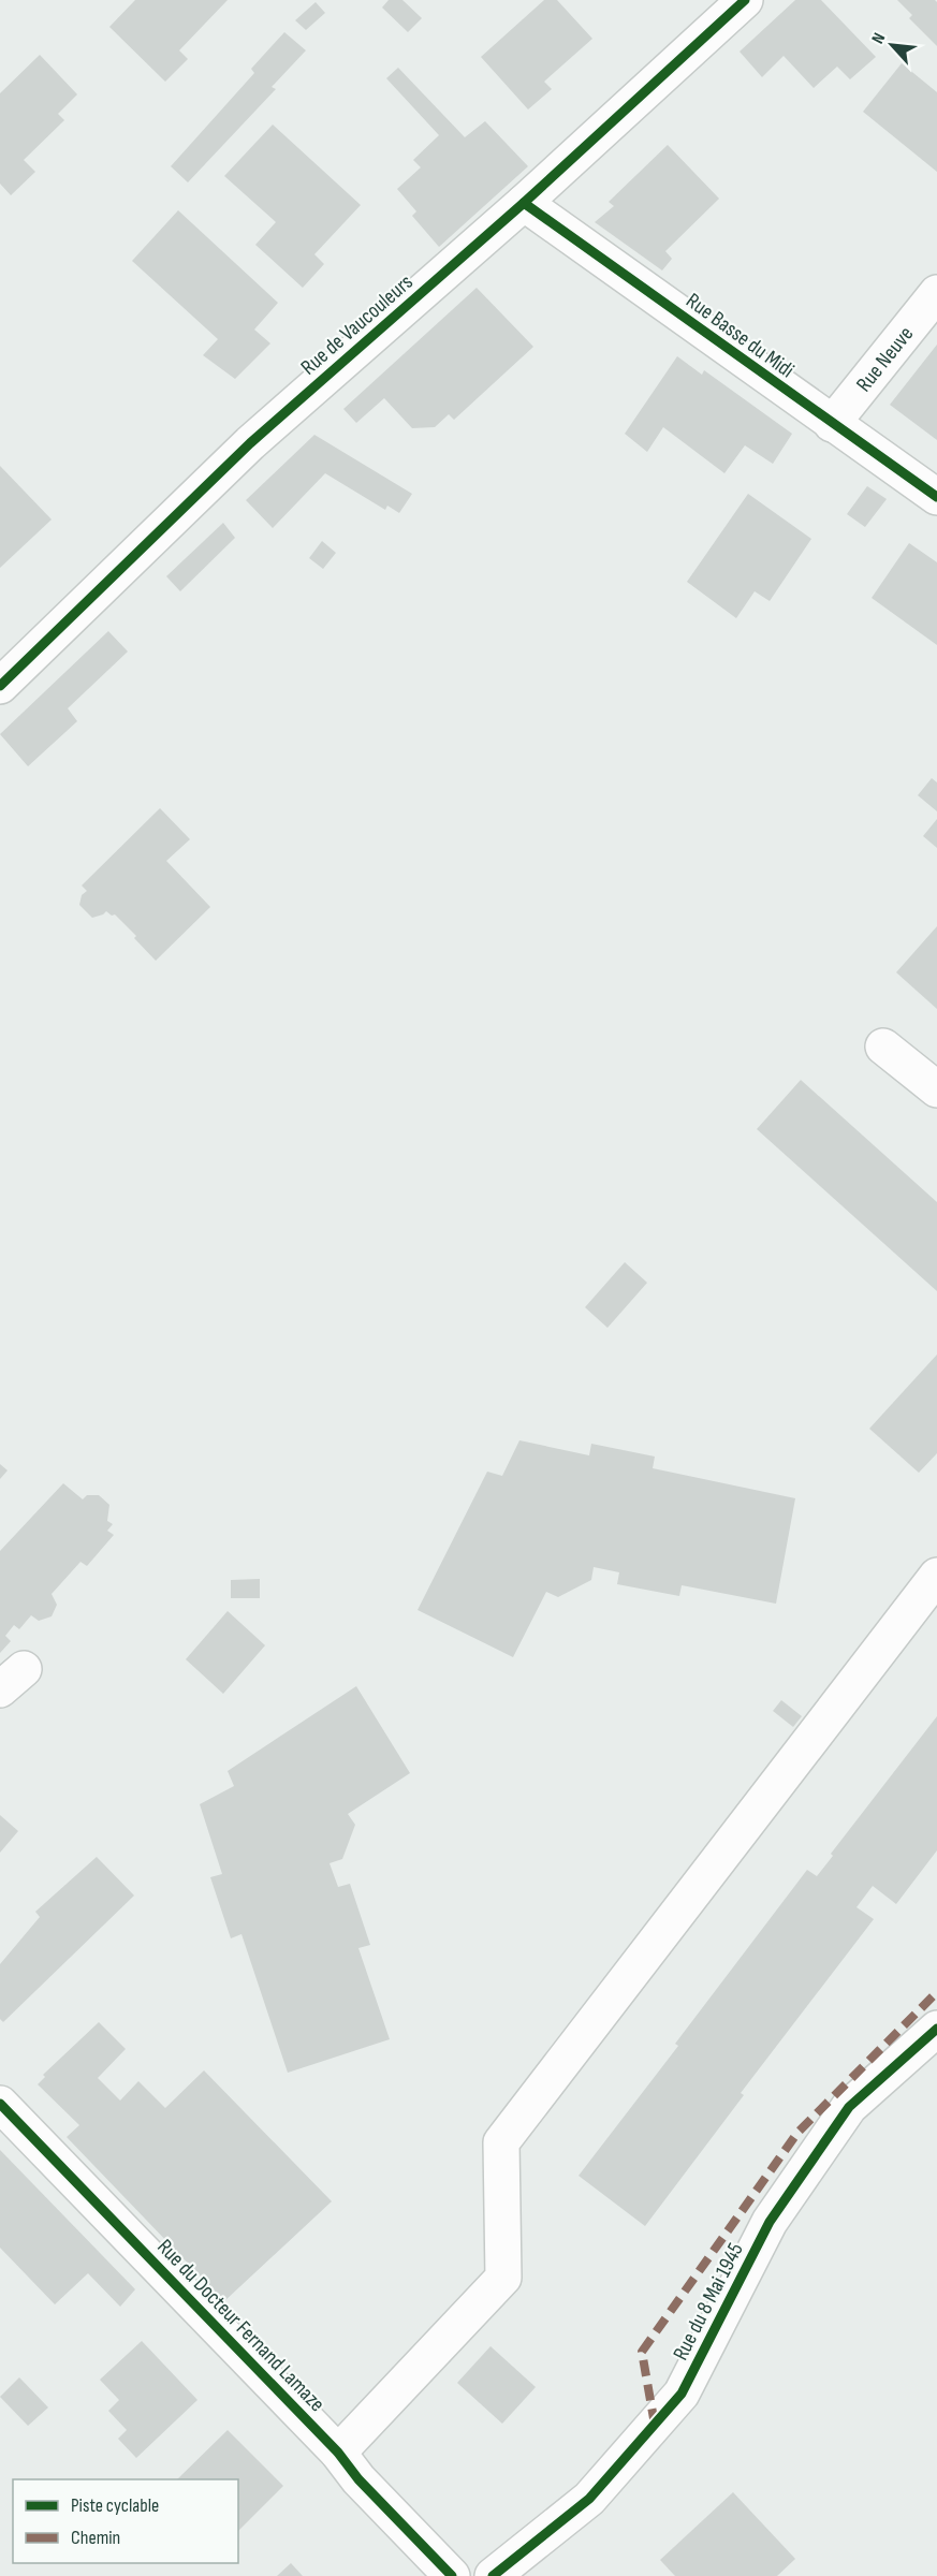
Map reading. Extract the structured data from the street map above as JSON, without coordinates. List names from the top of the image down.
{
  "streets": {
    "street": [
      "Rue de Vaucouleurs",
      "Rue Basse du Midi",
      "Rue Neuve",
      "Rue du 8 Mai 1945",
      "Rue du Docteur Fernand Lamaze"
    ]
  },
  "crossings": [
    ["Rue de Vaucouleurs", "Rue Basse du Midi"],
    ["Rue Basse du Midi", "Rue Neuve"]
  ],
  "legend": ["Piste cyclable", "Chemin"],
  "north": "top left"
}
